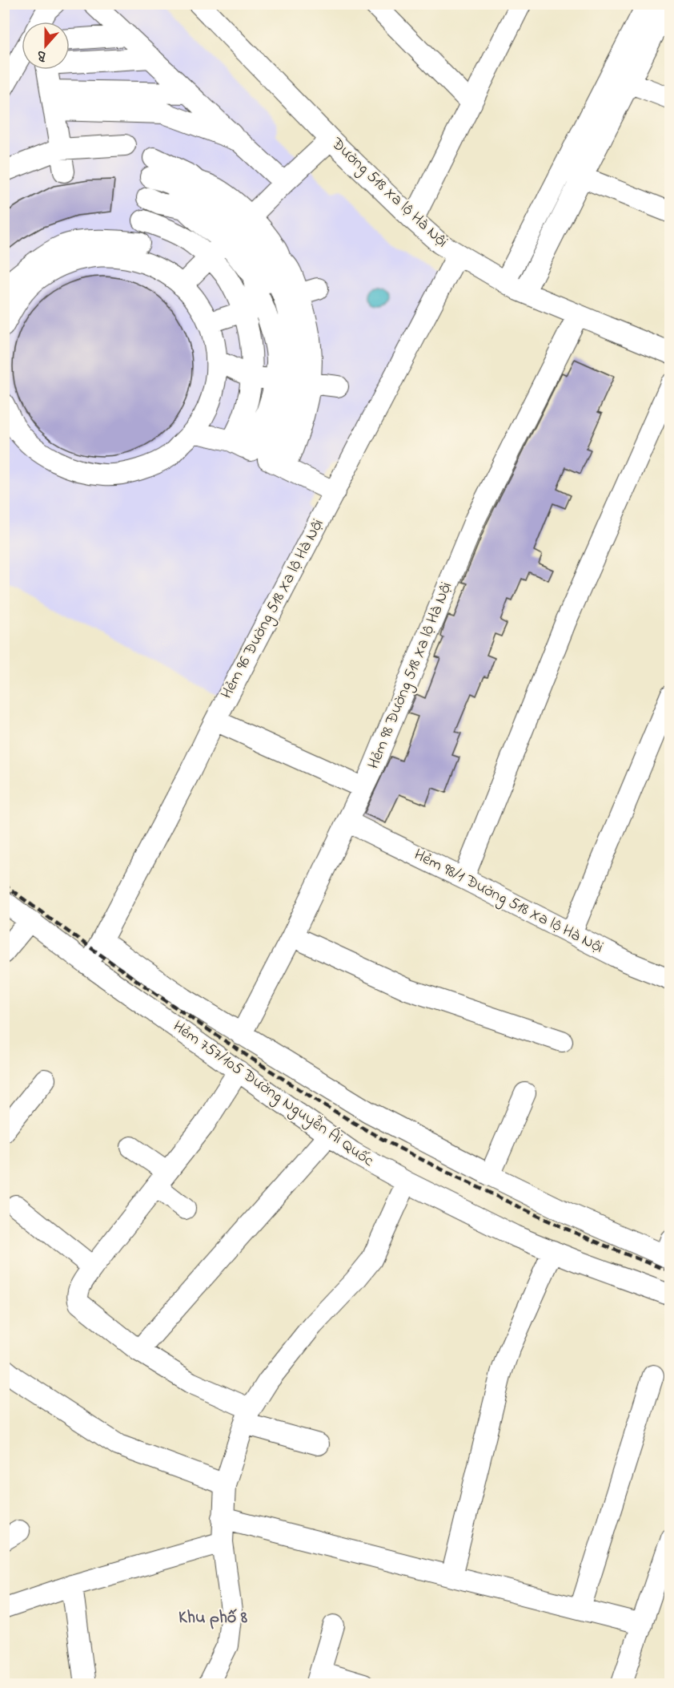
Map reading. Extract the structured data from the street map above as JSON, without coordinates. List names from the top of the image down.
{
  "streets": {
    "street": [
      "Đường 518 Xa lộ Hà Nội",
      "Hẻm 96 Đường 518 Xa lộ Hà Nội",
      "Hẻm 98 Đường 518 Xa lộ Hà Nội",
      "Hẻm 98/1 Đường 518 Xa lộ Hà Nội",
      "Hẻm 757/105 Đường Nguyễn Ái Quốc"
    ]
  },
  "crossings": [
    ["Đường 518 Xa lộ Hà Nội", "Hẻm 96 Đường 518 Xa lộ Hà Nội"],
    ["Đường 518 Xa lộ Hà Nội", "Hẻm 98 Đường 518 Xa lộ Hà Nội"],
    ["Hẻm 96 Đường 518 Xa lộ Hà Nội", "Hẻm 757/105 Đường Nguyễn Ái Quốc"],
    ["Hẻm 98 Đường 518 Xa lộ Hà Nội", "Hẻm 98/1 Đường 518 Xa lộ Hà Nội"]
  ],
  "districts": ["Khu phố 8"],
  "north": "bottom"
}
